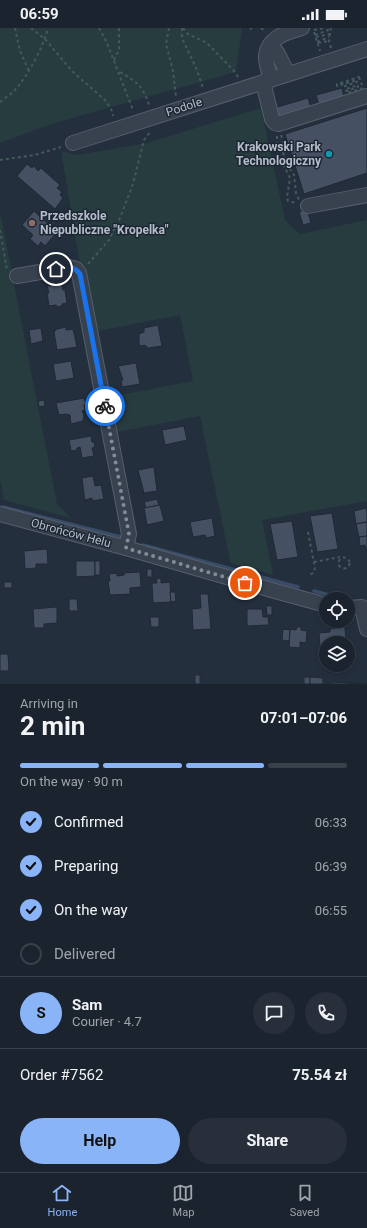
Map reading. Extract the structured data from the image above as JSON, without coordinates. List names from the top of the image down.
{
  "streets": {
    "street": ["Podole", "Obrońców Helu"]
  },
  "places": ["Krakowski Park Technologiczny", "Przedszkole Niepubliczne \"Kropelka\""],
  "page": {
    "status": "06:59",
    "heading": ["2 min", "Arriving in", "07:01–07:06"],
    "panel": [
      "Sam",
      "Courier · 4.7",
      "Order #7562",
      "75.54 zł"
    ],
    "bar": "On the way · 90 m",
    "list": [
      ["Confirmed", "06:33"],
      ["Preparing", "06:39"],
      ["On the way", "06:55"],
      "Delivered"
    ],
    "round": "S",
    "buttons": ["Help", "Share"],
    "tabs": ["Home", "Map", "Saved"]
  }
}
